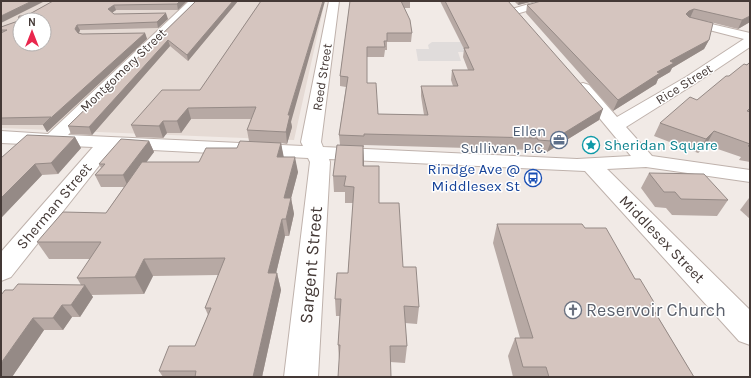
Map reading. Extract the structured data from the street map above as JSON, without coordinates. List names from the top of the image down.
{
  "streets": {
    "street": [
      "Montgomery Street",
      "Reed Street",
      "Rice Street",
      "Sherman Street",
      "Middlesex Street",
      "Sargent Street"
    ]
  },
  "crossings": [
    ["Reed Street", "Sargent Street"]
  ],
  "places": {
    "office": ["Ellen Sullivan, P.C."],
    "place": ["Sheridan Square"],
    "bus stop": ["Rindge Ave @ Middlesex St"],
    "church": ["Reservoir Church"]
  },
  "north": "top"
}
